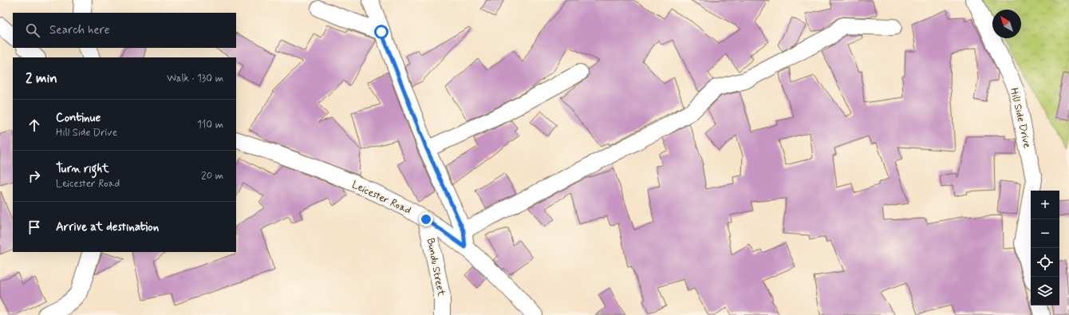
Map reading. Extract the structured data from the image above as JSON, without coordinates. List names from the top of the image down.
{
  "streets": {
    "street": ["Hill Side Drive", "Leicester Road", "Bundu Street"]
  },
  "crossings": [
    ["Leicester Road", "Bundu Street"]
  ],
  "north": "top left",
  "page": {
    "search": "Search here",
    "heading": ["2 min", "Walk · 130 m"],
    "list": [
      ["Continue", "Hill Side Drive", "110 m"],
      ["Turn right", "Leicester Road", "20 m"],
      "Arrive at destination"
    ],
    "map_buttons": ["+", "−"]
  }
}
